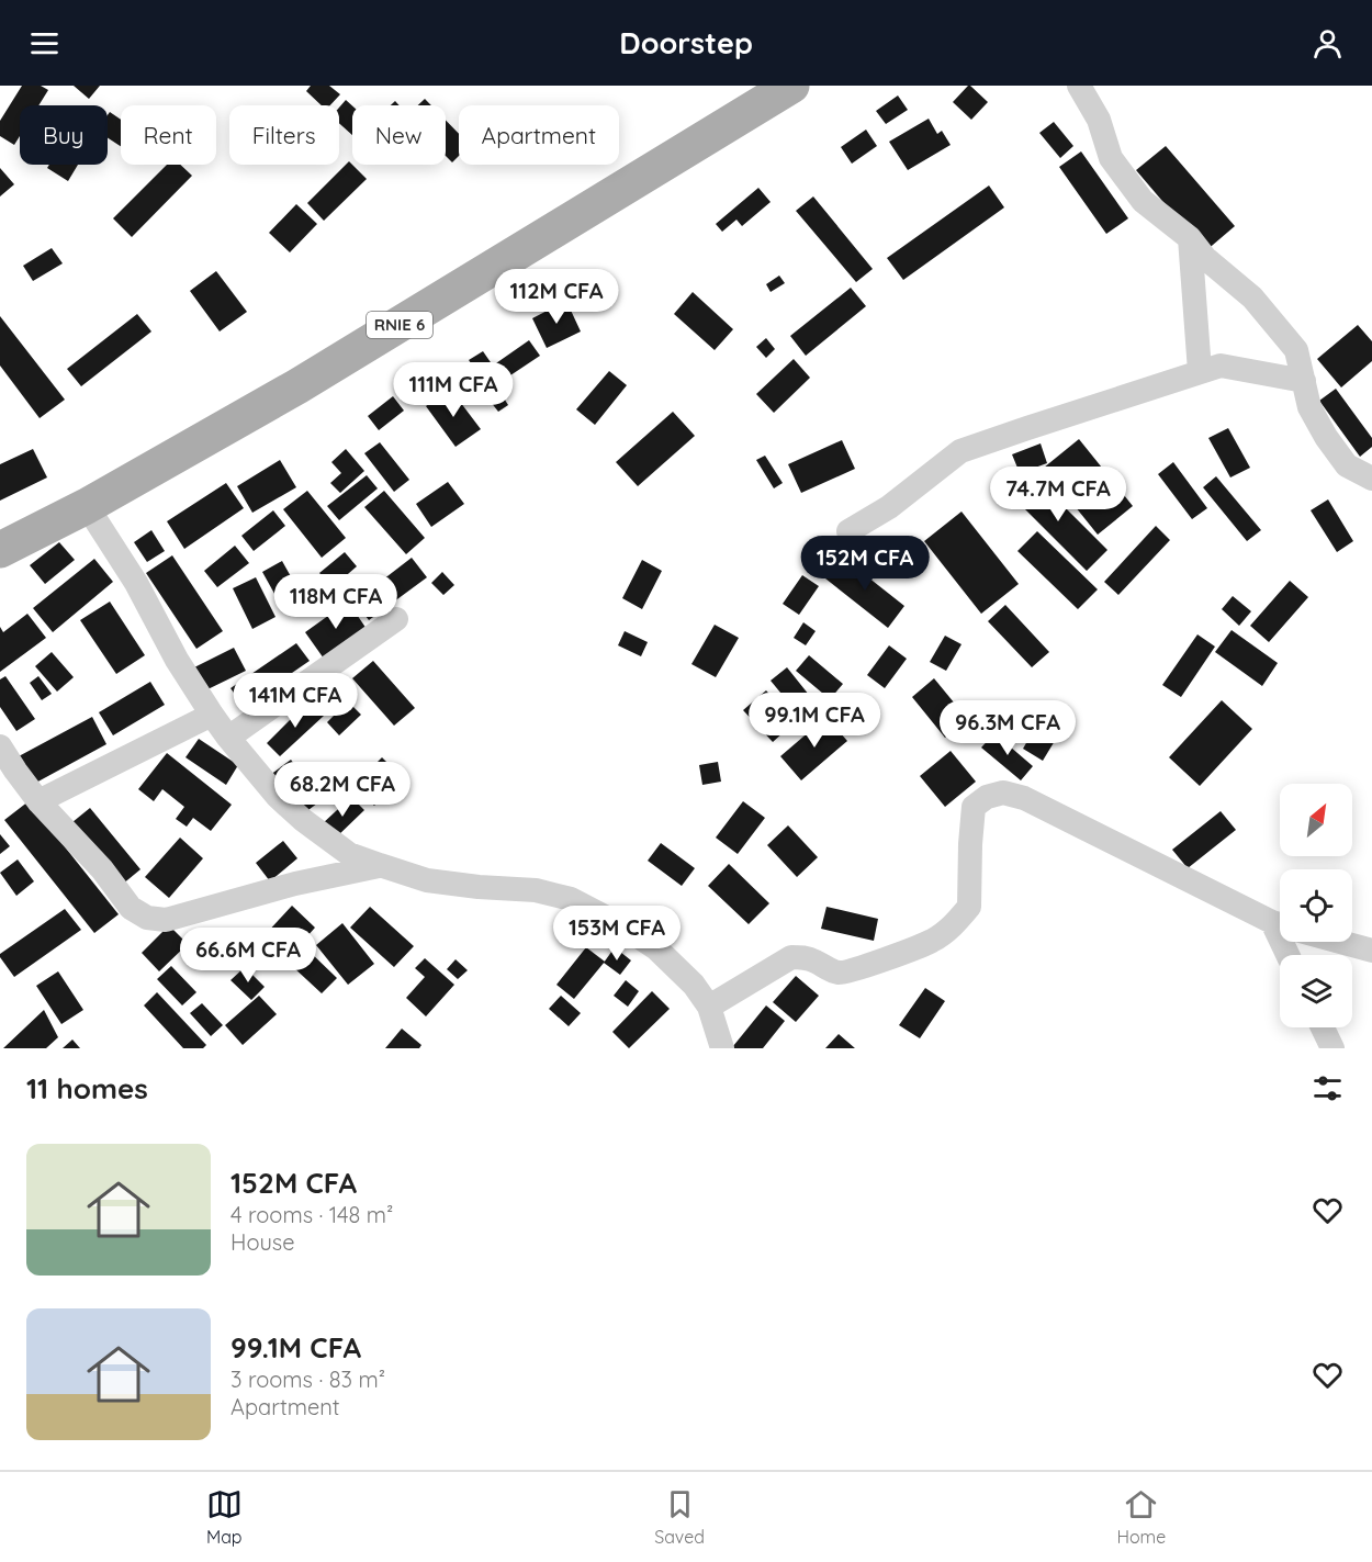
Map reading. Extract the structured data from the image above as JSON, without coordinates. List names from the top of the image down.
{
  "streets": {
    "main road": ["RNIE 6"]
  },
  "north": "top right",
  "page": {
    "header": "Doorstep",
    "chip": [
      "Buy",
      "Rent",
      "Filters",
      "New",
      "Apartment"
    ],
    "price": [
      "112M CFA",
      "111M CFA",
      "74.7M CFA",
      "152M CFA",
      "118M CFA",
      "141M CFA",
      "99.1M CFA",
      "96.3M CFA",
      "68.2M CFA",
      "153M CFA",
      "66.6M CFA"
    ],
    "heading": "11 homes",
    "list": [
      {
        "name": "152M CFA",
        "note": "4 rooms · 148 m² · House"
      },
      {
        "name": "99.1M CFA",
        "note": "3 rooms · 83 m² · Apartment"
      }
    ],
    "tabs": ["Map", "Saved", "Home"]
  }
}
